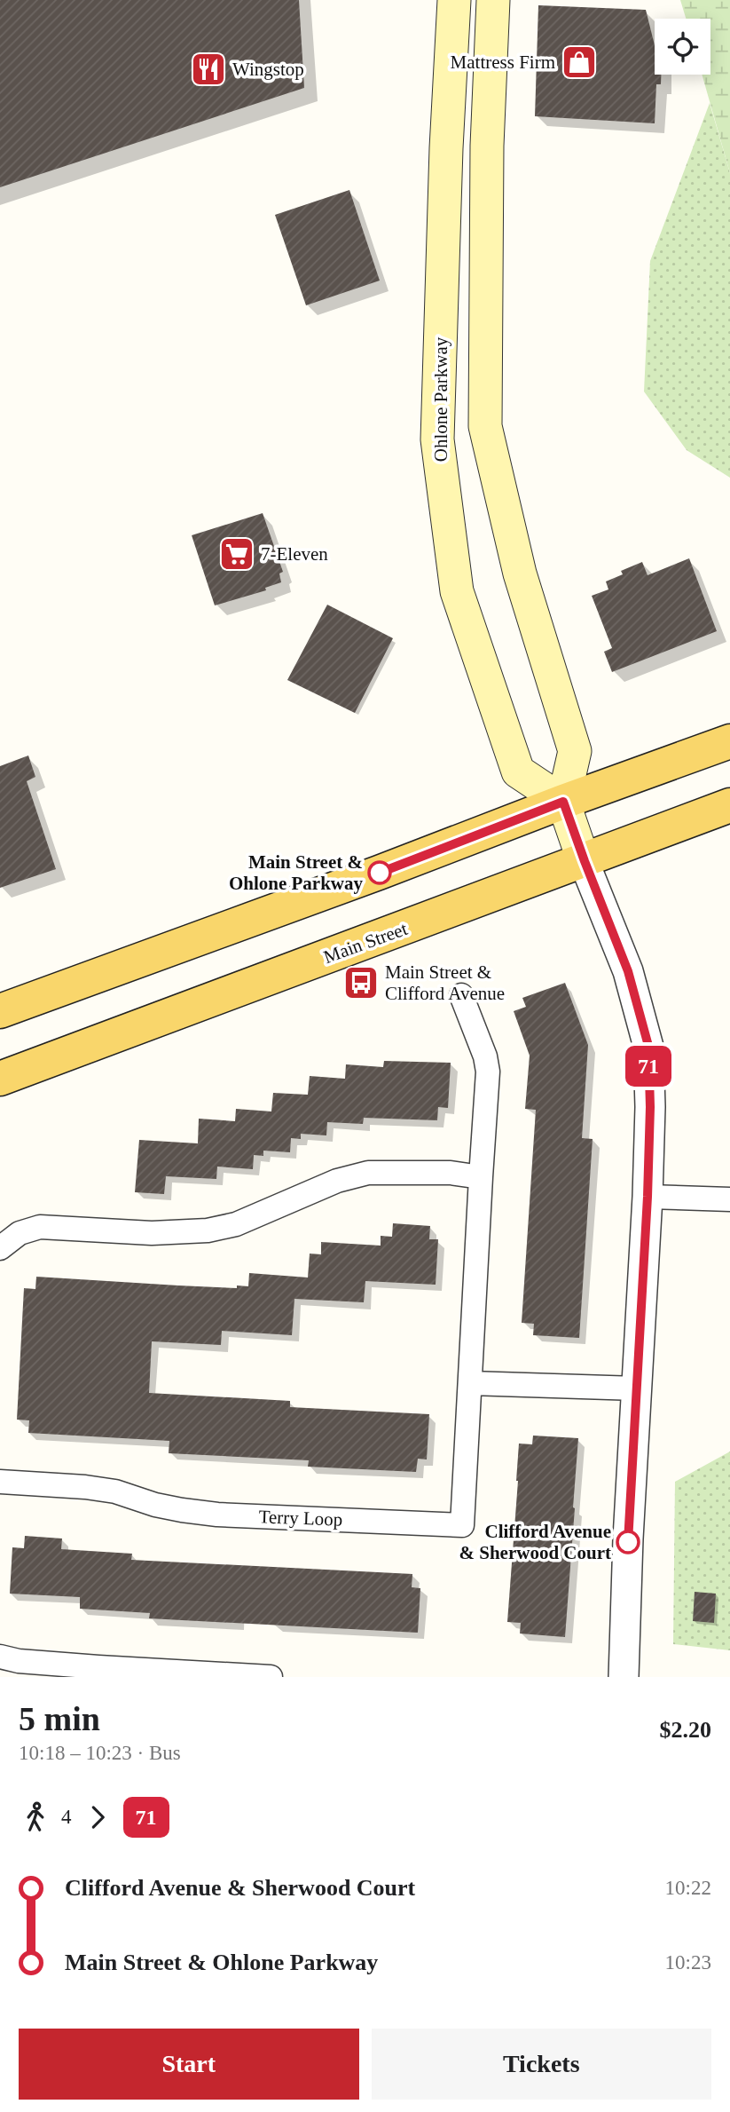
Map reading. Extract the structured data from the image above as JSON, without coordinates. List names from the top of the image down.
{
  "streets": {
    "main road": ["Ohlone Parkway", "Main Street"],
    "street": ["Terry Loop"]
  },
  "places": {
    "shop": ["Mattress Firm"],
    "restaurant": ["Wingstop"],
    "supermarket": ["7-Eleven"],
    "other": ["Main Street & Ohlone Parkway", "Clifford Avenue & Sherwood Court"],
    "bus stop": ["Main Street & Clifford Avenue"]
  },
  "lines": ["bus line 71"],
  "page": {
    "on_map": "71",
    "heading": ["5 min", "10:18 – 10:23 · Bus", "$2.20"],
    "legs": ["4", "71"],
    "list": [
      {
        "name": "Clifford Avenue & Sherwood Court",
        "value": "10:22"
      },
      {
        "name": "Main Street & Ohlone Parkway",
        "value": "10:23"
      }
    ],
    "buttons": ["Start", "Tickets"]
  }
}
